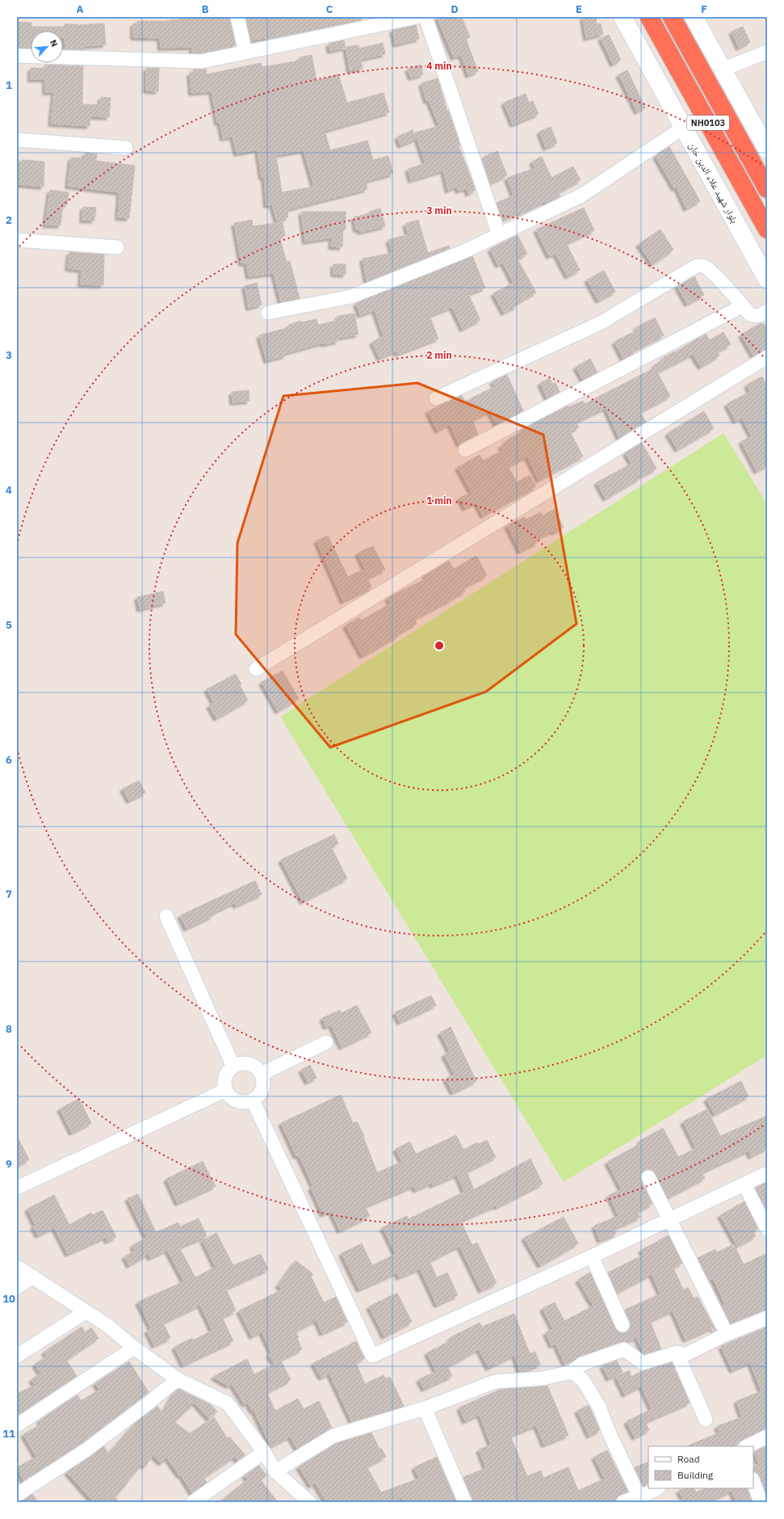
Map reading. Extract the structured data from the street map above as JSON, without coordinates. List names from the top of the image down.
{
  "streets": {
    "highway": ["NH0103"],
    "street": ["بلوار شهید علاء الدین خان"]
  },
  "legend": ["Road", "Building"],
  "north": "top right",
  "grid": {
    "columns": [
      "A",
      "B",
      "C",
      "D",
      "E",
      "F"
    ],
    "rows": [
      "1",
      "2",
      "3",
      "4",
      "5",
      "6",
      "7",
      "8",
      "9",
      "10",
      "11"
    ]
  },
  "rings": [
    "4 min",
    "3 min",
    "2 min",
    "1 min"
  ]
}
